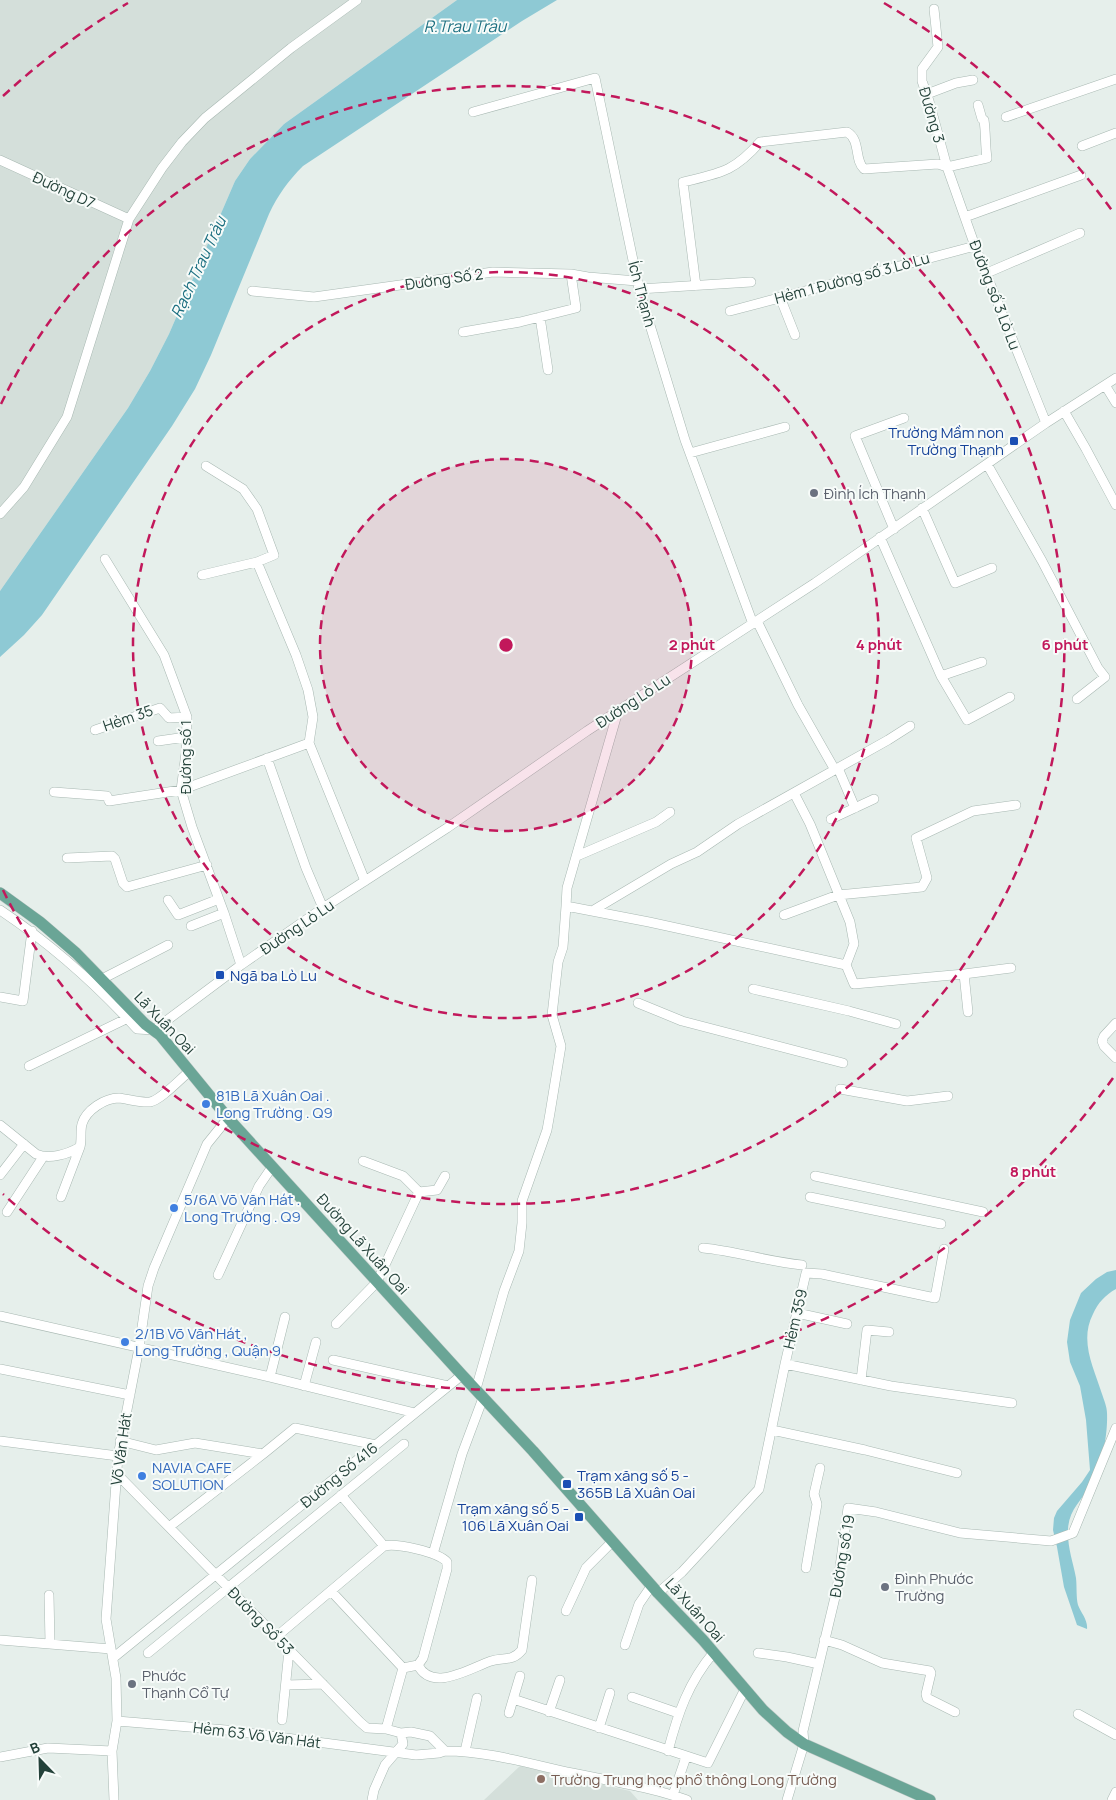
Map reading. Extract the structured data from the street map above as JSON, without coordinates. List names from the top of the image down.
{
  "streets": {
    "main road": ["Lã Xuân Oai", "Đường Lã Xuân Oai"],
    "street": [
      "Đường 3",
      "Đường D7",
      "Hẻm 1 Đường số 3 Lò Lu",
      "Đường Số 2",
      "Ích Thạnh",
      "Đường số 3 Lò Lu",
      "Đường Lò Lu",
      "Hẻm 35",
      "Đường số 1",
      "Hẻm 359",
      "Võ Văn Hát",
      "Đường Số 416",
      "Đường số 19",
      "Đường Số 53",
      "Hẻm 63 Võ Văn Hát"
    ]
  },
  "crossings": [
    ["Đường 3", "Đường số 3 Lò Lu"],
    ["Hẻm 1 Đường số 3 Lò Lu", "Đường số 3 Lò Lu"],
    ["Đường Số 2", "Ích Thạnh"],
    ["Ích Thạnh", "Đường Lò Lu"],
    ["Đường số 3 Lò Lu", "Đường Lò Lu"],
    ["Đường Lò Lu", "Đường số 1"],
    ["Đường Lò Lu", "Lã Xuân Oai"],
    ["Hẻm 35", "Đường số 1"],
    ["Lã Xuân Oai", "Đường Lã Xuân Oai"],
    ["Lã Xuân Oai", "Hẻm 359"],
    ["Lã Xuân Oai", "Võ Văn Hát"],
    ["Lã Xuân Oai", "Đường số 19"],
    ["Đường Lã Xuân Oai", "Võ Văn Hát"],
    ["Đường Lã Xuân Oai", "Đường Số 416"],
    ["Võ Văn Hát", "Đường Số 416"],
    ["Võ Văn Hát", "Đường Số 53"],
    ["Võ Văn Hát", "Hẻm 63 Võ Văn Hát"],
    ["Đường Số 416", "Đường Số 53"],
    ["Đường Số 53", "Hẻm 63 Võ Văn Hát"]
  ],
  "water": ["R.Trau Trảu", "Rạch Trau Trảu"],
  "places": {
    "transit": [
      "Trường Mầm non Trường Thạnh",
      "Ngã ba Lò Lu",
      "Trạm xăng số 5 - 365B Lã Xuân Oai",
      "Trạm xăng số 5 - 106 Lã Xuân Oai"
    ],
    "other": [
      "Đình Ích Thạnh",
      "81B Lã Xuân Oai . Long Trường . Q9",
      "5/6A Võ Văn Hát . Long Trường . Q9",
      "2/1B Võ Văn Hát , Long Trường , Quận 9",
      "NAVIA CAFE SOLUTION",
      "Đình Phước Trường",
      "Phước Thạnh Cổ Tự",
      "Trường Trung học phổ thông Long Trường"
    ]
  },
  "north": "top left",
  "rings": [
    "2 phút",
    "4 phút",
    "6 phút",
    "8 phút"
  ]
}
